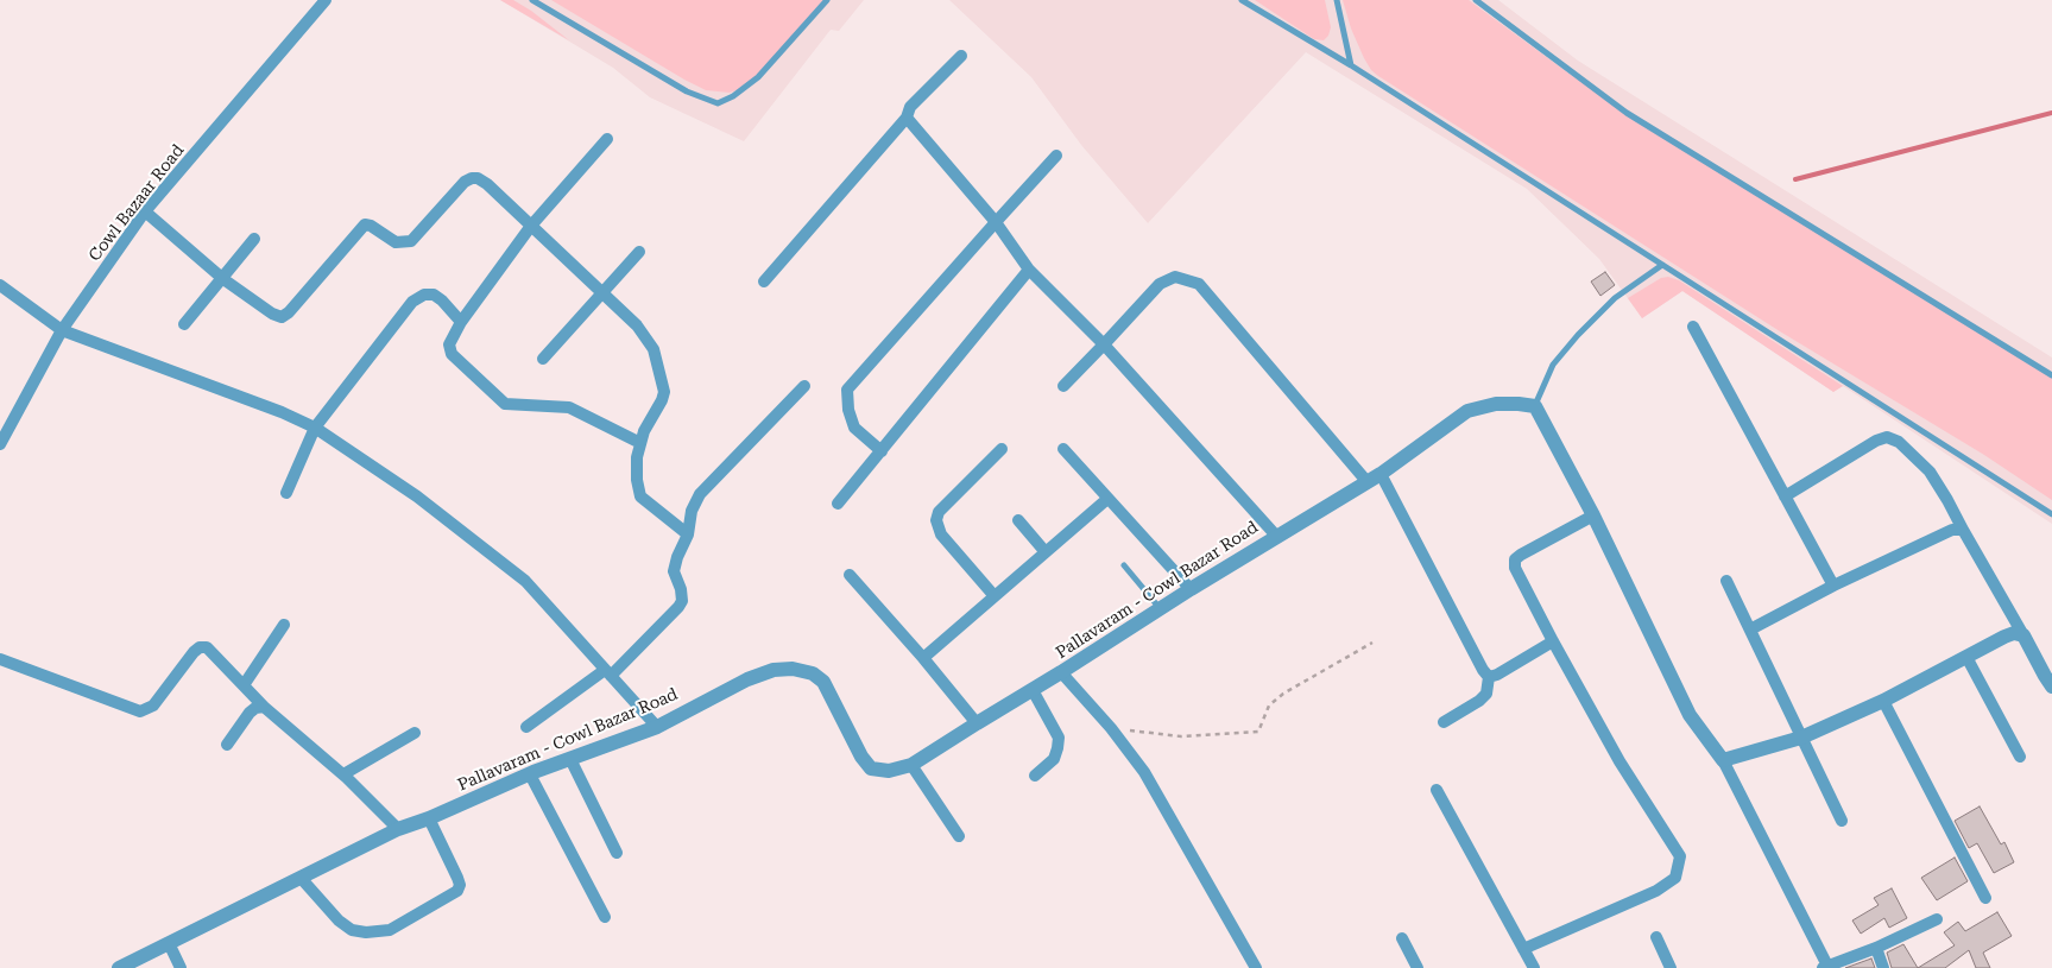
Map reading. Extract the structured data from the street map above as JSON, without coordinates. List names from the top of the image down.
{
  "streets": {
    "street": ["Cowl Bazaar Road", "Pallavaram - Cowl Bazar Road"]
  }
}
